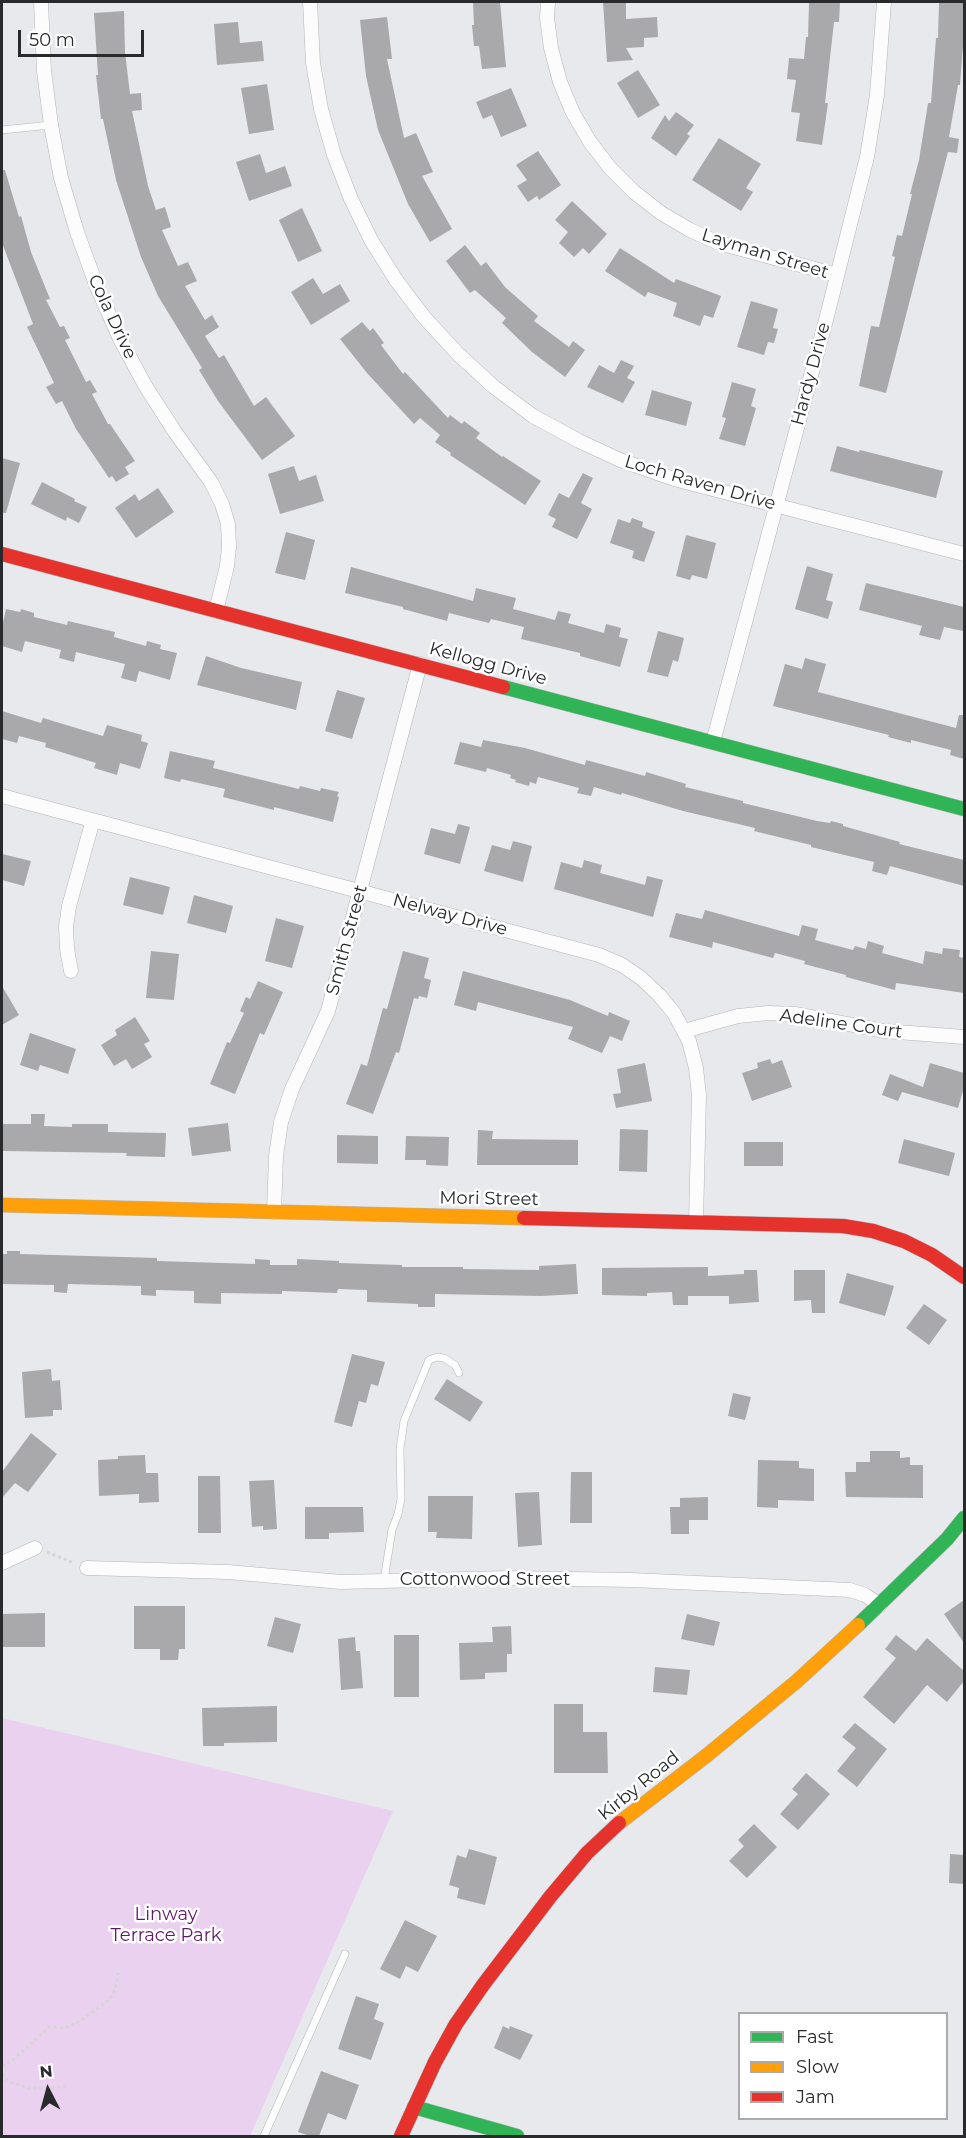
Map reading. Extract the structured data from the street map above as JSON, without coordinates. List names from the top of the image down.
{
  "streets": {
    "street": [
      "Layman Street",
      "Cola Drive",
      "Hardy Drive",
      "Loch Raven Drive",
      "Kellogg Drive",
      "Nelway Drive",
      "Smith Street",
      "Adeline Court",
      "Mori Street",
      "Cottonwood Street",
      "Kirby Road"
    ]
  },
  "crossings": [
    ["Layman Street", "Hardy Drive"],
    ["Cola Drive", "Kellogg Drive"],
    ["Hardy Drive", "Loch Raven Drive"],
    ["Hardy Drive", "Kellogg Drive"],
    ["Kellogg Drive", "Smith Street"],
    ["Nelway Drive", "Smith Street"],
    ["Nelway Drive", "Adeline Court"],
    ["Nelway Drive", "Mori Street"],
    ["Smith Street", "Mori Street"],
    ["Cottonwood Street", "Kirby Road"]
  ],
  "parks": ["Linway Terrace Park"],
  "legend": ["Fast", "Slow", "Jam"],
  "scale_bar": "50 m",
  "north": "top"
}
